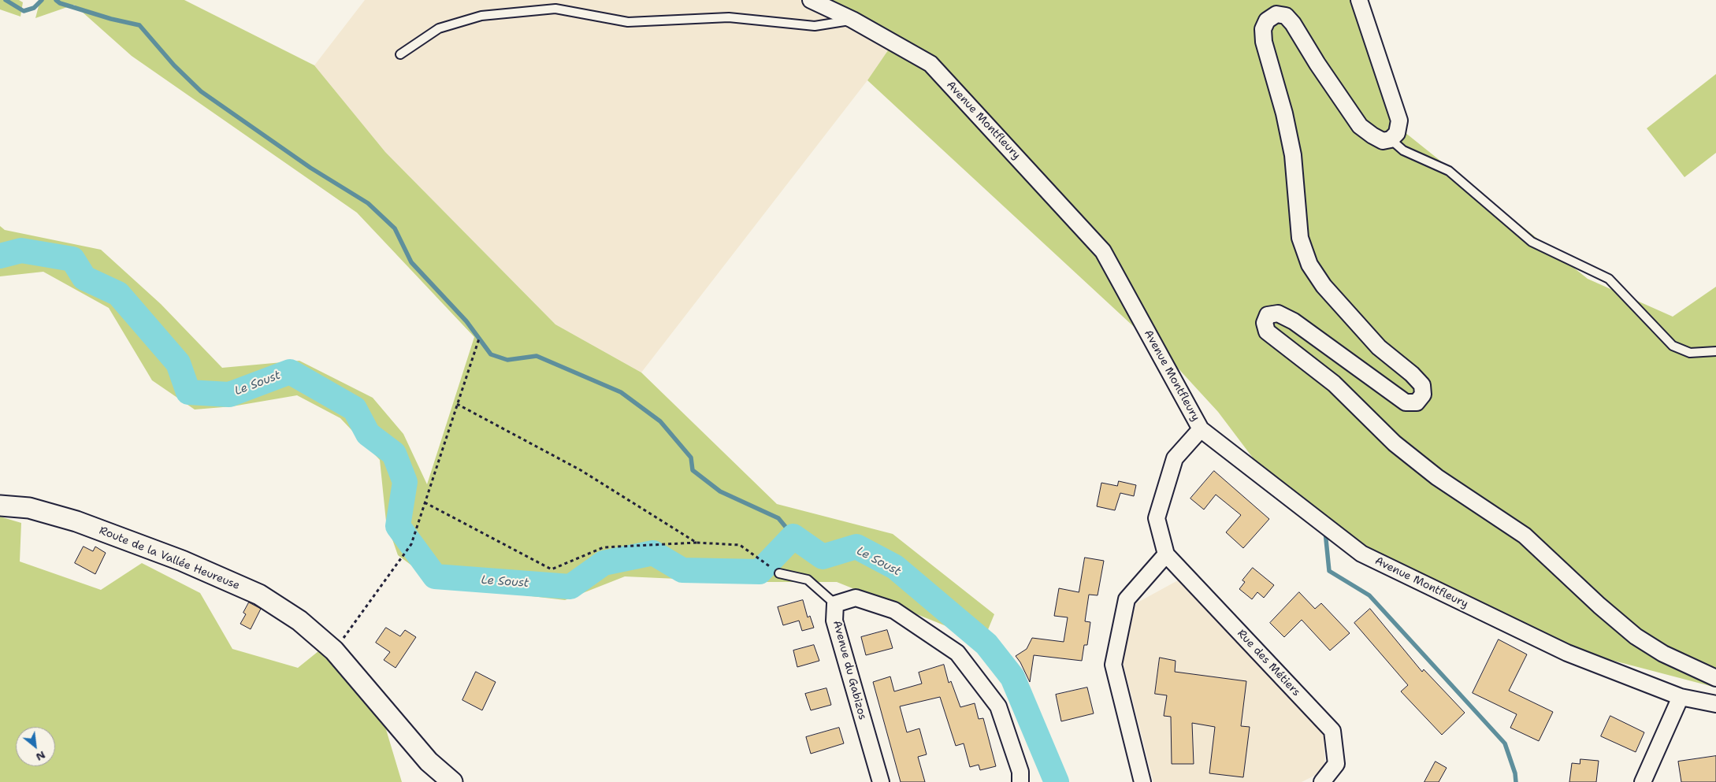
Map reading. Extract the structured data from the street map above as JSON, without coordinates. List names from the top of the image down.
{
  "streets": {
    "street": [
      "Avenue Montfleury",
      "Route de la Vallée Heureuse",
      "Rue des Métiers",
      "Avenue du Gabizos"
    ]
  },
  "crossings": [
    ["Avenue Montfleury", "Rue des Métiers"]
  ],
  "water": ["Le Soust"],
  "north": "bottom right"
}
